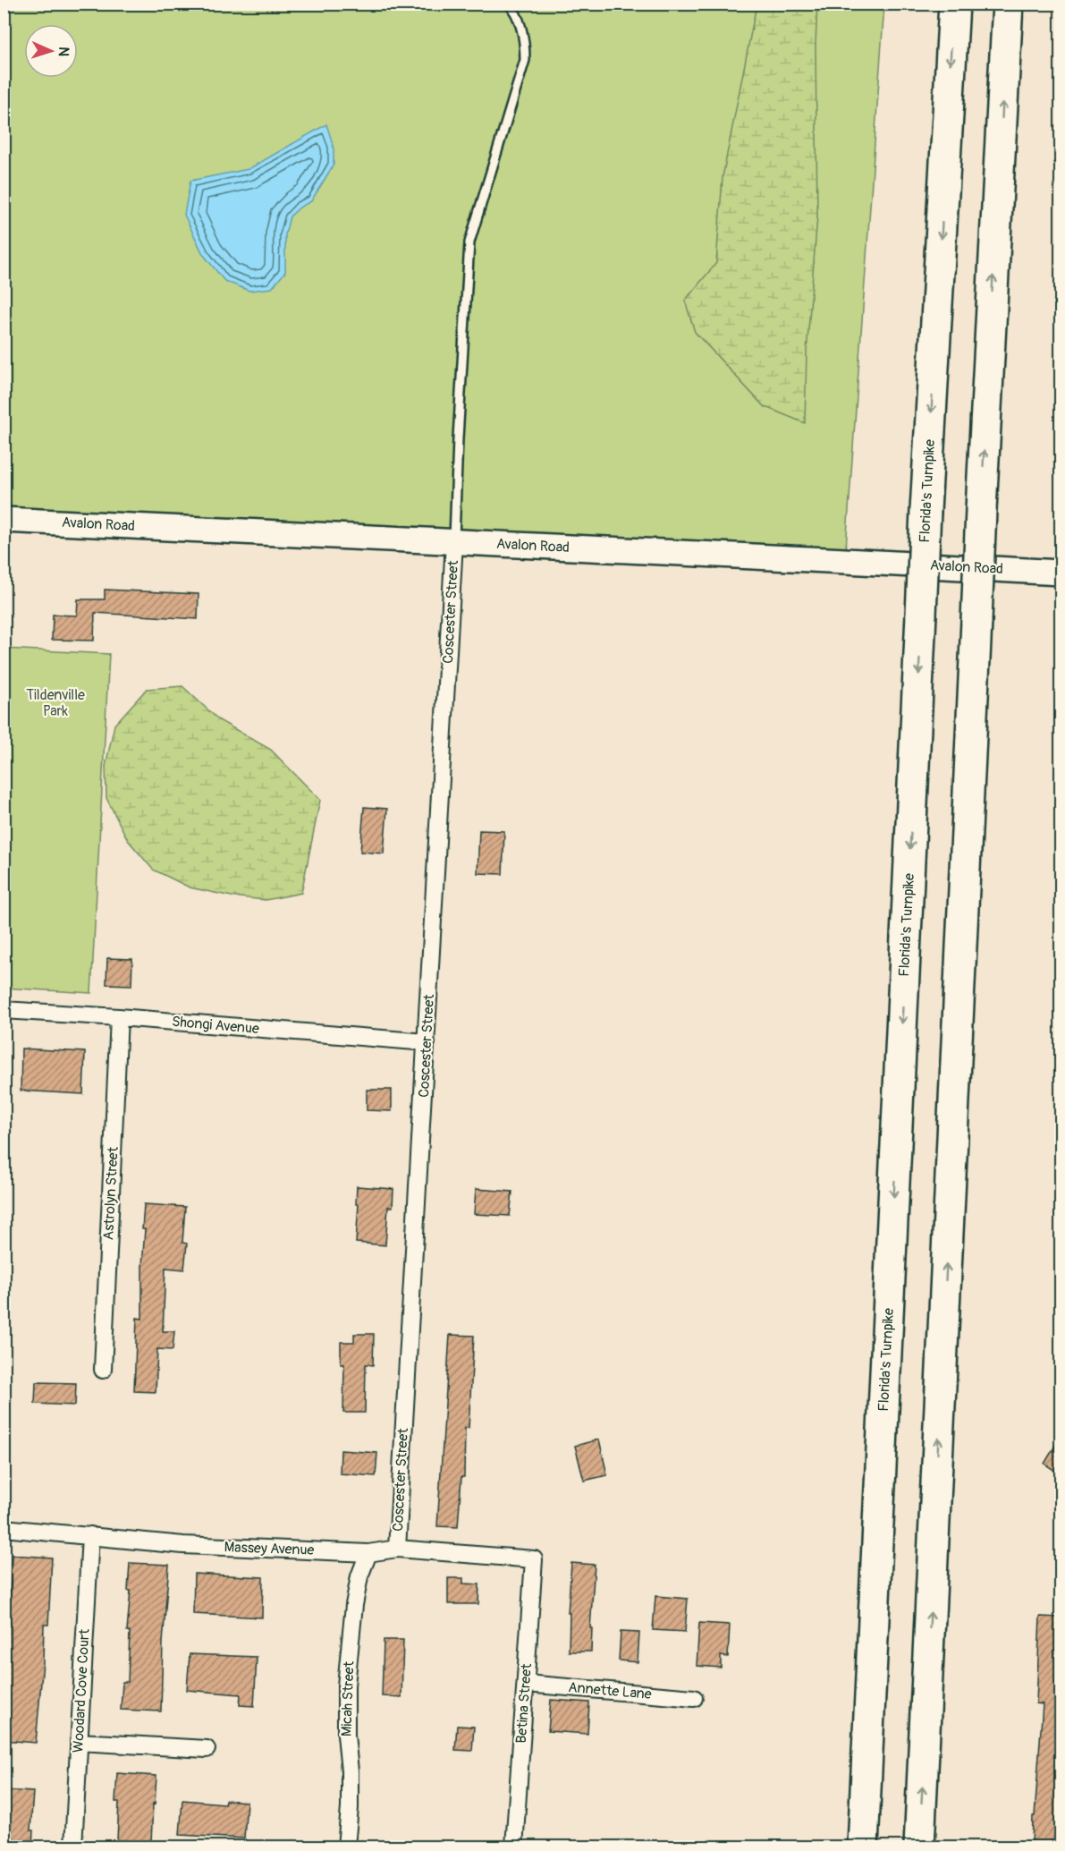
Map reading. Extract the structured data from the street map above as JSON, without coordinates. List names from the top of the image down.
{
  "streets": {
    "highway": ["Florida's Turnpike"],
    "main road": ["Avalon Road"],
    "street": [
      "Coscester Street",
      "Shongi Avenue",
      "Astrolyn Street",
      "Massey Avenue",
      "Woodard Cove Court",
      "Annette Lane",
      "Micah Street",
      "Betina Street"
    ]
  },
  "crossings": [
    ["Avalon Road", "Coscester Street"],
    ["Coscester Street", "Shongi Avenue"],
    ["Coscester Street", "Massey Avenue"],
    ["Shongi Avenue", "Astrolyn Street"],
    ["Massey Avenue", "Woodard Cove Court"],
    ["Massey Avenue", "Micah Street"],
    ["Massey Avenue", "Betina Street"],
    ["Annette Lane", "Betina Street"]
  ],
  "parks": ["Tildenville Park"],
  "north": "right"
}
